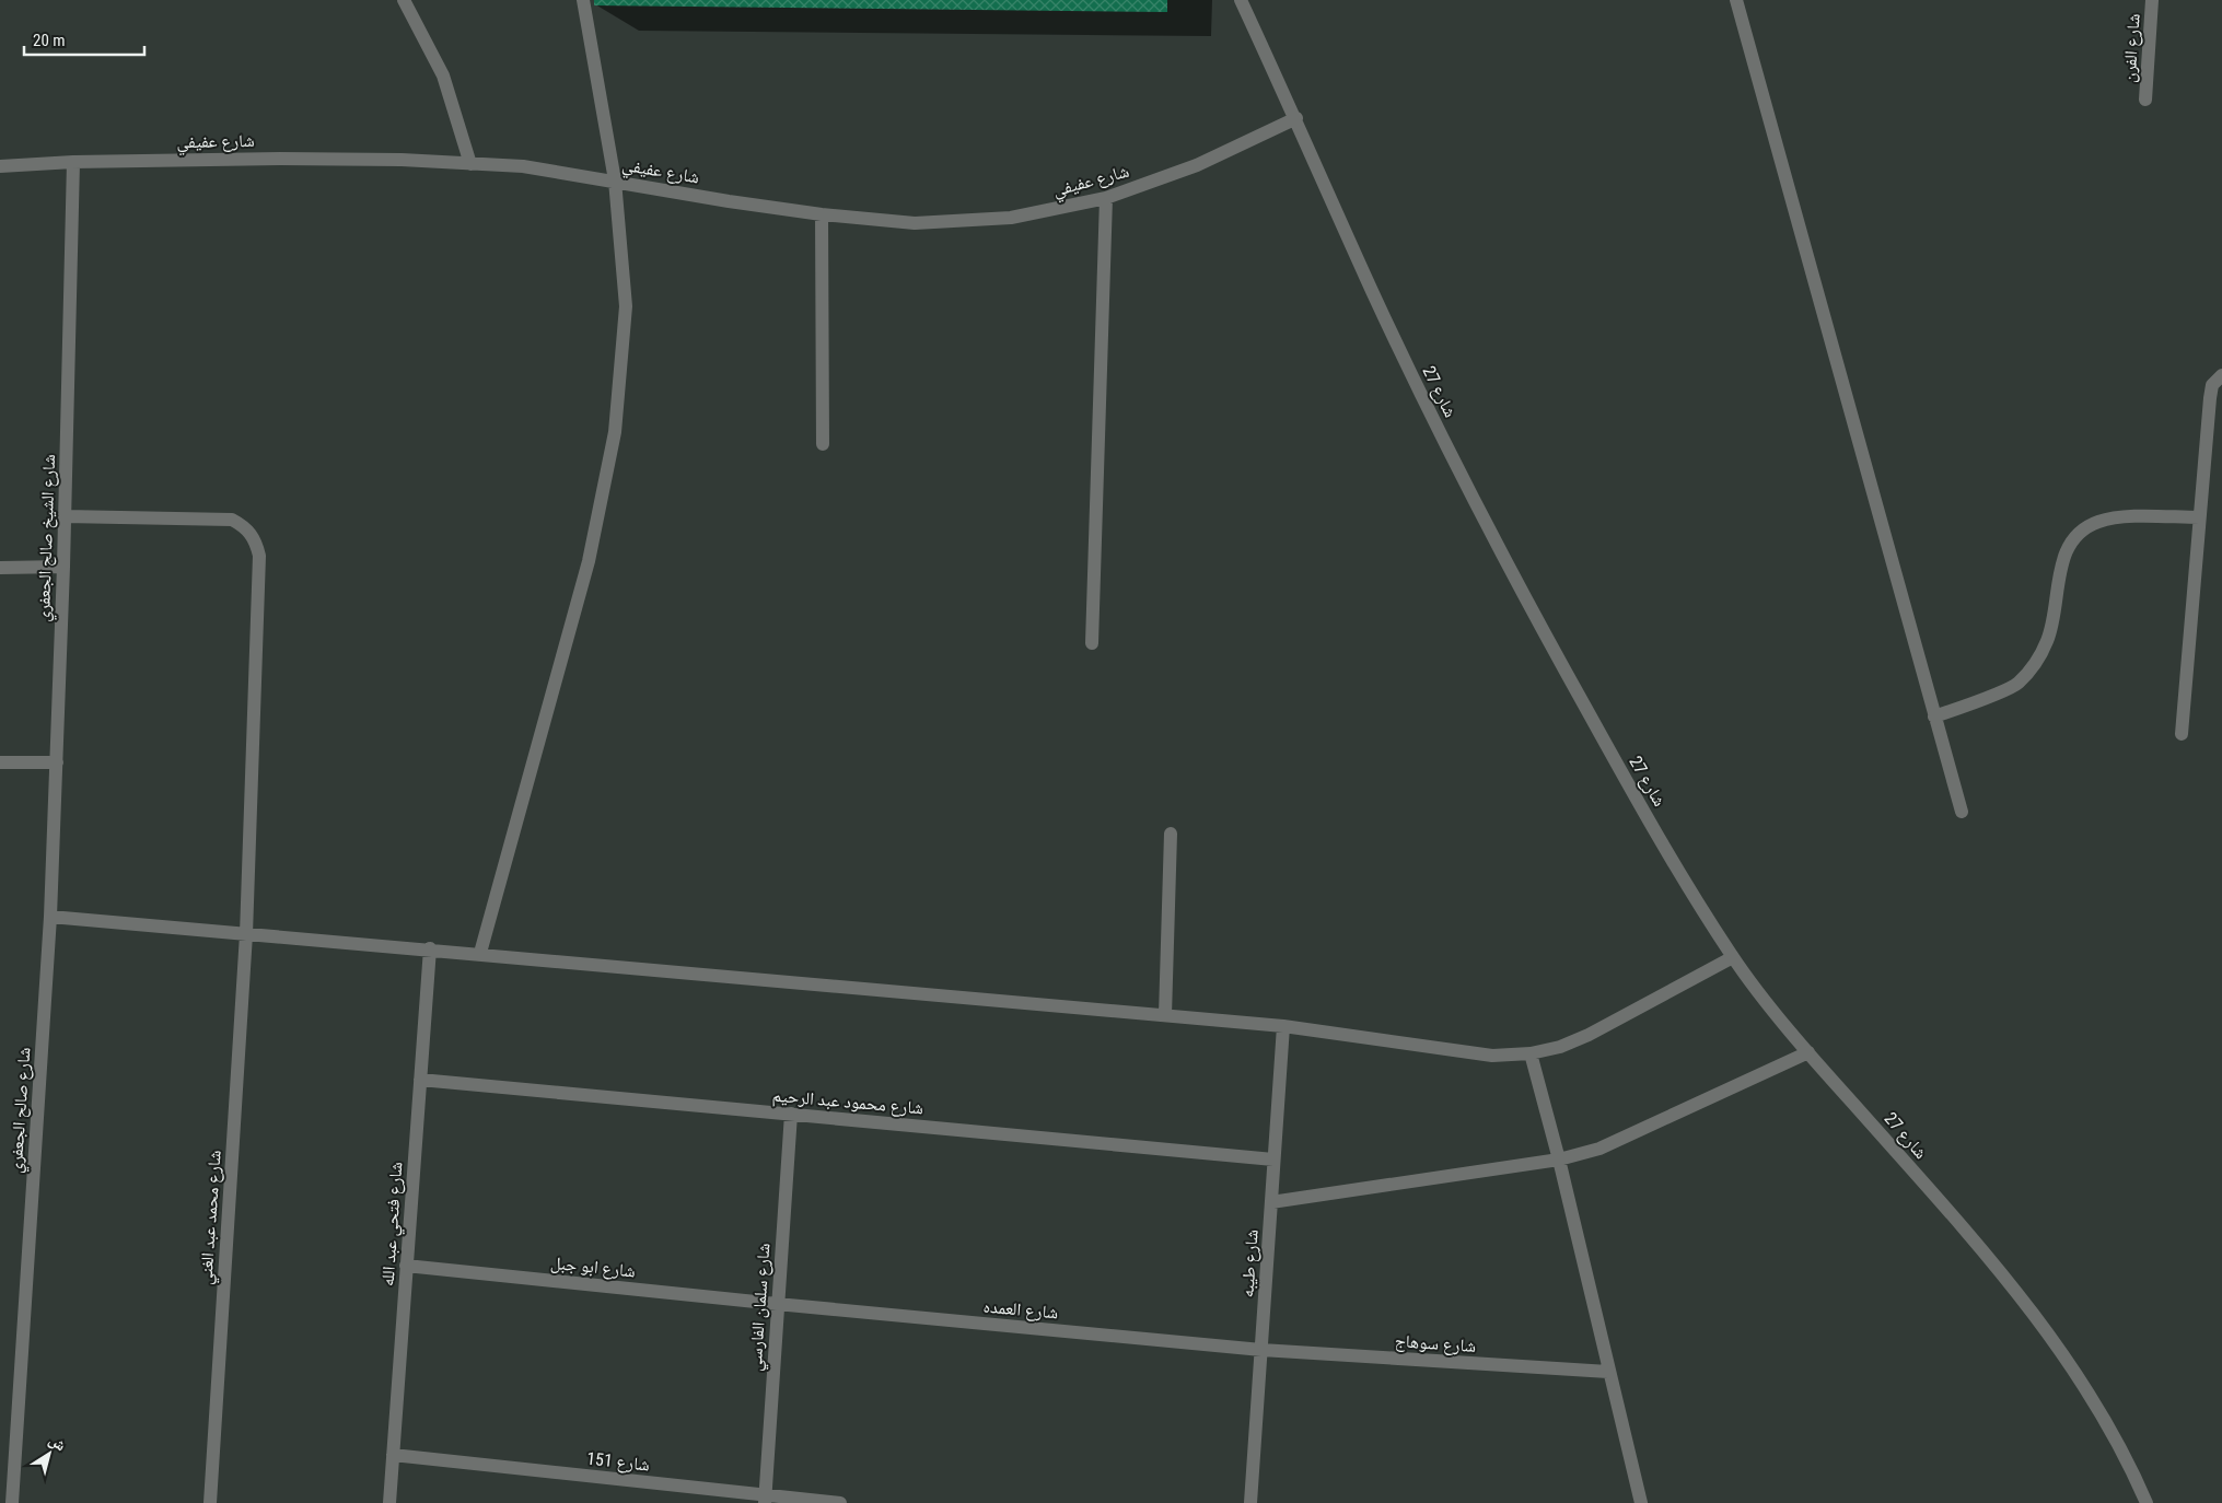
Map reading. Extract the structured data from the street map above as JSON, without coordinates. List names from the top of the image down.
{
  "streets": {
    "street": [
      "شارع الفرن",
      "شارع عفيفي",
      "شارع 27",
      "شارع الشيخ صالح الجعفري",
      "شارع محمود عبد الرحيم",
      "شارع صالح الجعفري",
      "شارع محمد عبد الغني",
      "شارع فتحي عبد الله",
      "شارع طيبه",
      "شارع ابو جبل",
      "شارع سلمان الفارسي",
      "شارع العمده",
      "شارع سوهاج",
      "شارع 151"
    ]
  },
  "crossings": [
    ["شارع عفيفي", "شارع 27"],
    ["شارع عفيفي", "شارع الشيخ صالح الجعفري"],
    ["شارع الشيخ صالح الجعفري", "شارع صالح الجعفري"],
    ["شارع الشيخ صالح الجعفري", "شارع محمد عبد الغني"],
    ["شارع محمود عبد الرحيم", "شارع فتحي عبد الله"],
    ["شارع محمود عبد الرحيم", "شارع طيبه"],
    ["شارع محمود عبد الرحيم", "شارع سلمان الفارسي"],
    ["شارع فتحي عبد الله", "شارع ابو جبل"],
    ["شارع فتحي عبد الله", "شارع 151"],
    ["شارع طيبه", "شارع العمده"],
    ["شارع طيبه", "شارع سوهاج"],
    ["شارع ابو جبل", "شارع سلمان الفارسي"],
    ["شارع ابو جبل", "شارع العمده"],
    ["شارع سلمان الفارسي", "شارع العمده"],
    ["شارع سلمان الفارسي", "شارع 151"],
    ["شارع العمده", "شارع سوهاج"]
  ],
  "scale_bar": "20 m",
  "north": "top right"
}
